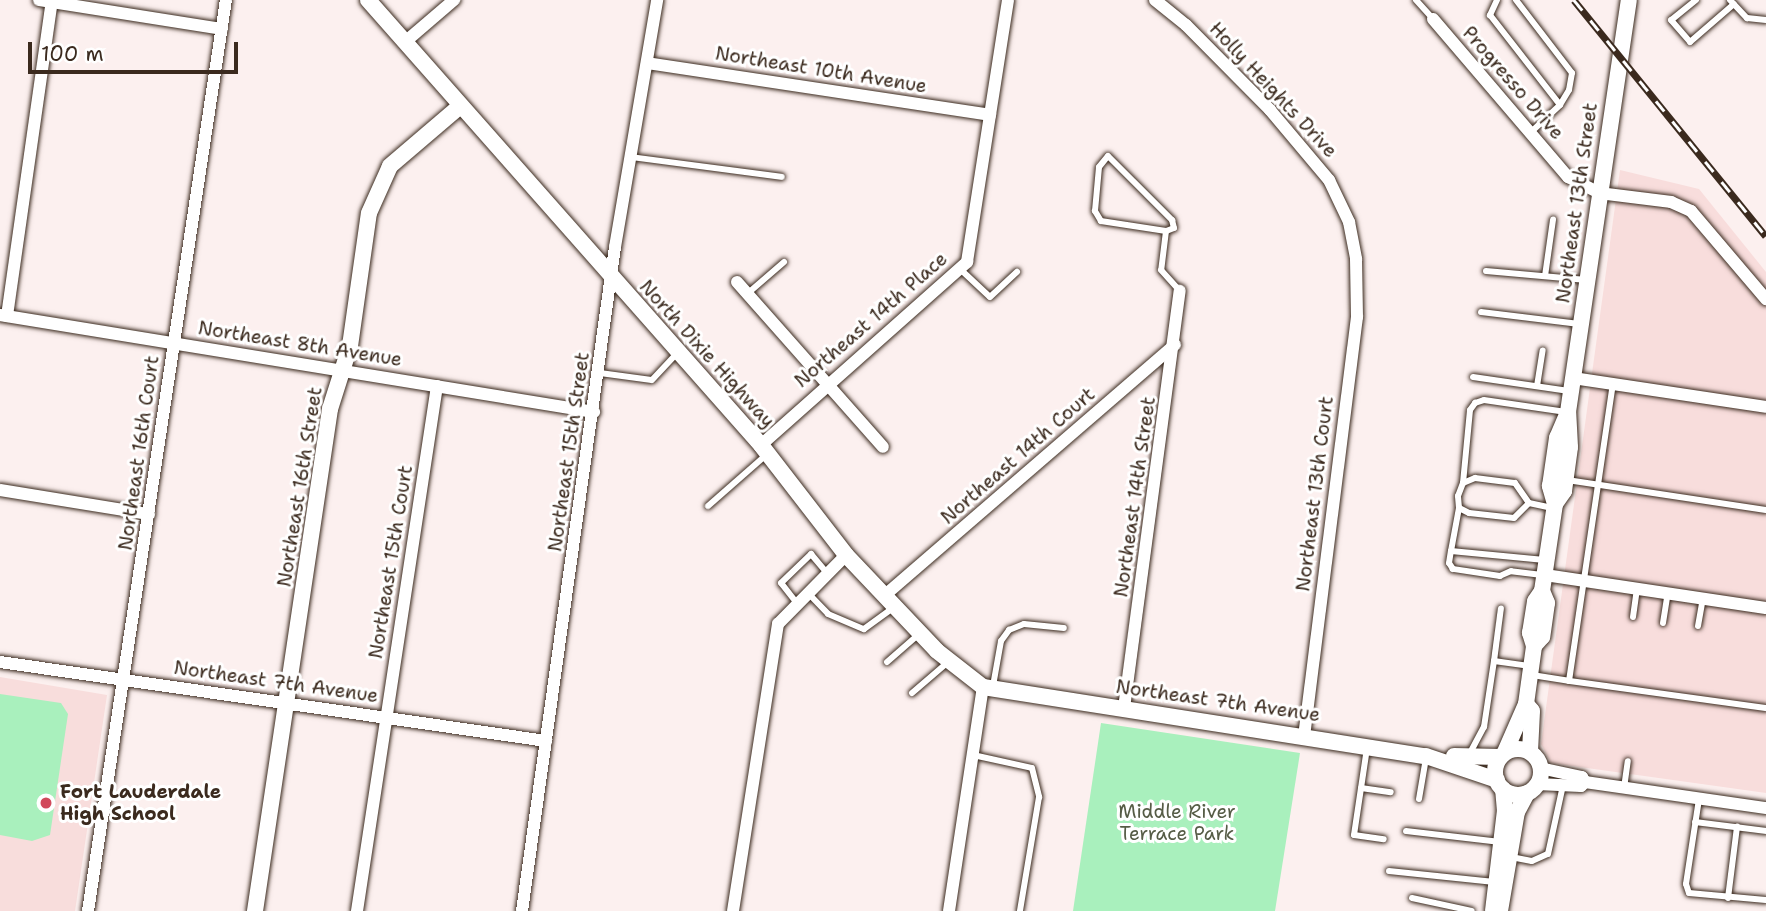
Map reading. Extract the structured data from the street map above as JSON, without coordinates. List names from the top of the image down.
{
  "streets": {
    "street": [
      "Northeast 10th Avenue",
      "Progresso Drive",
      "Holly Heights Drive",
      "Northeast 13th Street",
      "Northeast 14th Place",
      "Northeast 8th Avenue",
      "North Dixie Highway",
      "Northeast 15th Street",
      "Northeast 16th Court",
      "Northeast 14th Court",
      "Northeast 16th Street",
      "Northeast 13th Court",
      "Northeast 14th Street",
      "Northeast 15th Court",
      "Northeast 7th Avenue"
    ]
  },
  "crossings": [
    ["Northeast 10th Avenue", "Northeast 14th Place"],
    ["Northeast 10th Avenue", "Northeast 15th Street"],
    ["Progresso Drive", "Northeast 13th Street"],
    ["Holly Heights Drive", "Northeast 13th Court"],
    ["Northeast 13th Street", "Northeast 7th Avenue"],
    ["Northeast 14th Place", "North Dixie Highway"],
    ["Northeast 8th Avenue", "Northeast 15th Street"],
    ["Northeast 8th Avenue", "Northeast 16th Court"],
    ["Northeast 8th Avenue", "Northeast 16th Street"],
    ["Northeast 8th Avenue", "Northeast 15th Court"],
    ["North Dixie Highway", "Northeast 15th Street"],
    ["North Dixie Highway", "Northeast 14th Court"],
    ["North Dixie Highway", "Northeast 16th Street"],
    ["North Dixie Highway", "Northeast 7th Avenue"],
    ["Northeast 15th Street", "Northeast 7th Avenue"],
    ["Northeast 16th Court", "Northeast 7th Avenue"],
    ["Northeast 14th Court", "Northeast 14th Street"],
    ["Northeast 16th Street", "Northeast 7th Avenue"],
    ["Northeast 13th Court", "Northeast 7th Avenue"],
    ["Northeast 14th Street", "Northeast 7th Avenue"],
    ["Northeast 15th Court", "Northeast 7th Avenue"]
  ],
  "parks": ["Middle River Terrace Park"],
  "places": ["Fort Lauderdale High School"],
  "scale_bar": "100 m"
}
